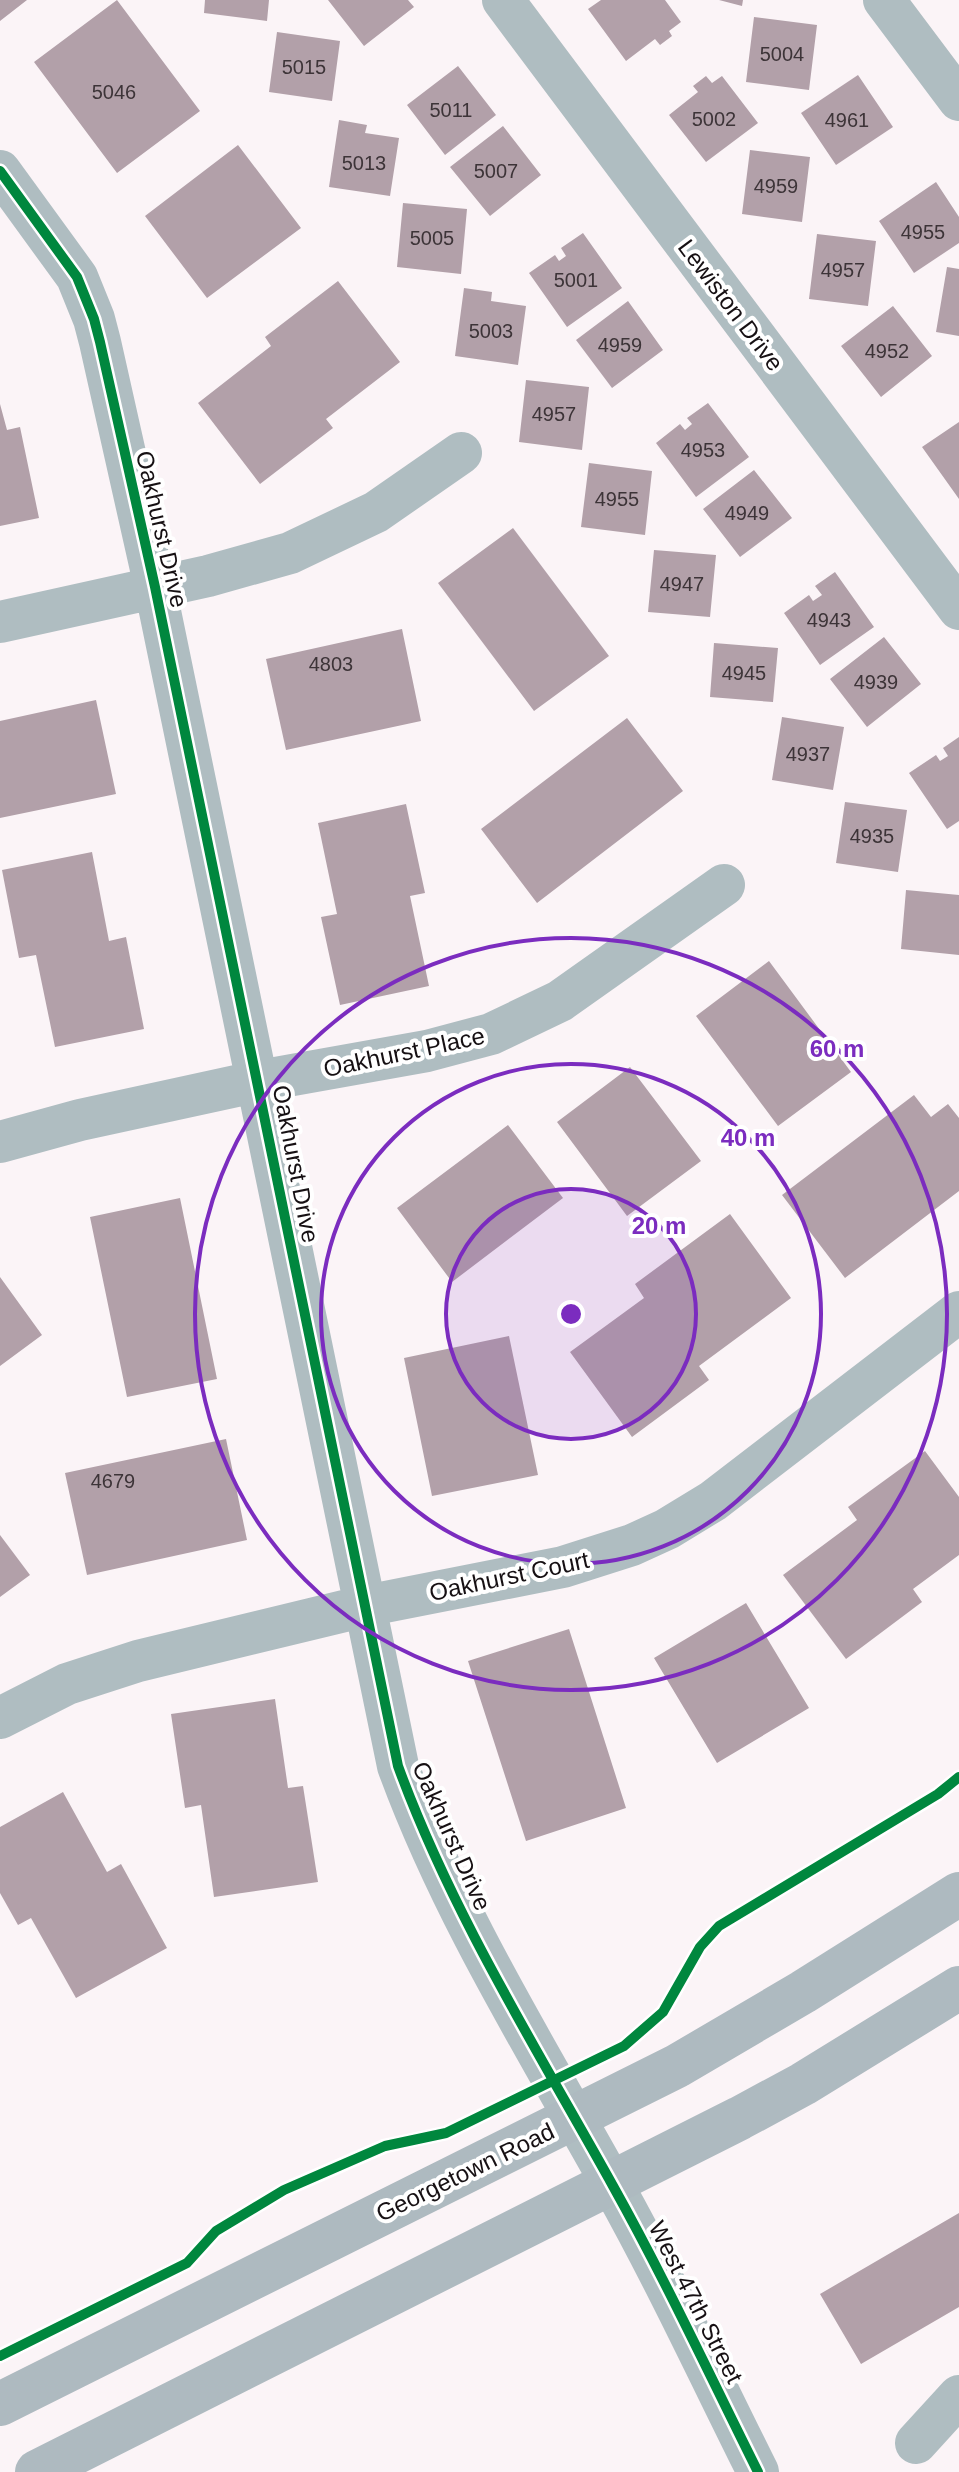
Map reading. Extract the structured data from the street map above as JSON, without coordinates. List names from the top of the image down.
{
  "streets": {
    "main road": ["Georgetown Road"],
    "street": [
      "Lewiston Drive",
      "Oakhurst Drive",
      "Oakhurst Place",
      "Oakhurst Court",
      "West 47th Street"
    ]
  },
  "crossings": [
    ["Oakhurst Drive", "Oakhurst Place"],
    ["Oakhurst Drive", "Oakhurst Court"],
    ["Oakhurst Drive", "Georgetown Road"],
    ["Oakhurst Drive", "West 47th Street"],
    ["Georgetown Road", "West 47th Street"]
  ],
  "house_numbers": [
    "5004",
    "5015",
    "5046",
    "5011",
    "5002",
    "4961",
    "5013",
    "5007",
    "4959",
    "4955",
    "5005",
    "4957",
    "5001",
    "5003",
    "4959",
    "4952",
    "4957",
    "4953",
    "4955",
    "4949",
    "4947",
    "4943",
    "4803",
    "4945",
    "4939",
    "4937",
    "4935",
    "4679"
  ],
  "rings": ["60 m", "40 m", "20 m"]
}
